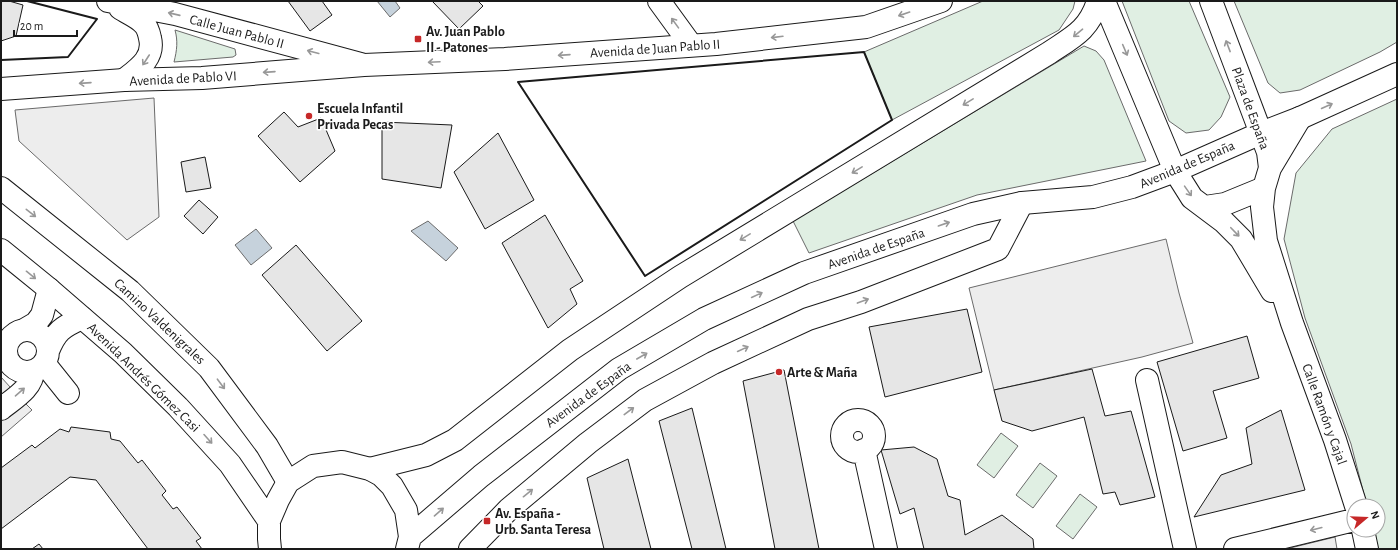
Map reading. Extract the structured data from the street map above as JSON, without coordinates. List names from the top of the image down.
{
  "streets": {
    "street": [
      "Calle Juan Pablo II",
      "Avenida de Juan Pablo II",
      "Avenida de Pablo VI",
      "Plaza de España",
      "Avenida de España",
      "Camino Valdenigrales",
      "Avenida Andrés Gómez Casi",
      "Calle Ramón y Cajal"
    ]
  },
  "crossings": [
    ["Calle Juan Pablo II", "Avenida de Juan Pablo II"],
    ["Calle Juan Pablo II", "Avenida de Pablo VI"],
    ["Avenida de Juan Pablo II", "Avenida de Pablo VI"],
    ["Plaza de España", "Avenida de España"],
    ["Plaza de España", "Calle Ramón y Cajal"]
  ],
  "one_way": [
    "Avenida de Juan Pablo II",
    "Avenida de Pablo VI",
    "Camino Valdenigrales",
    "Avenida Andrés Gómez Casi"
  ],
  "places": {
    "transit": ["Av. Juan Pablo II - Patones", "Av. España - Urb. Santa Teresa"],
    "other": ["Escuela Infantil Privada Pecas", "Arte & Maña"]
  },
  "scale_bar": "20 m",
  "north": "right"
}
